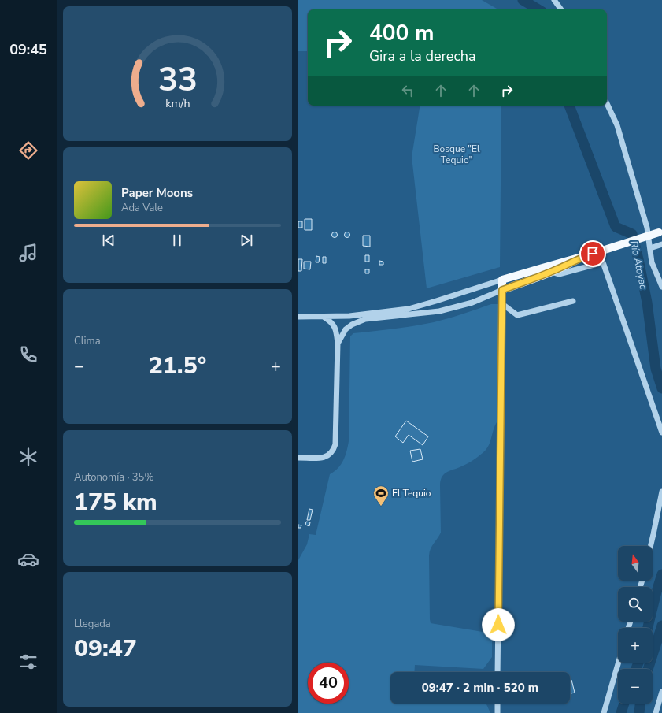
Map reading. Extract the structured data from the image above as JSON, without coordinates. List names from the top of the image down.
{
  "water": ["Río Atoyac"],
  "parks": ["Bosque \"El Tequio\""],
  "places": {
    "sports": ["El Tequio"]
  },
  "north": "top",
  "page": {
    "tabs": "09:45",
    "turn": ["400 m", "Gira a la derecha"],
    "song": ["Paper Moons", "Ada Vale"],
    "tile": [
      "Clima",
      ["Autonomía · 35%", "175 km"],
      ["Llegada", "09:47"]
    ],
    "heat": ["−", "21.5°", "+"],
    "map_buttons": ["+", "−"],
    "limit": "40",
    "trip": "09:47 · 2 min · 520 m",
    "gauge": ["33", "km/h"]
  }
}
